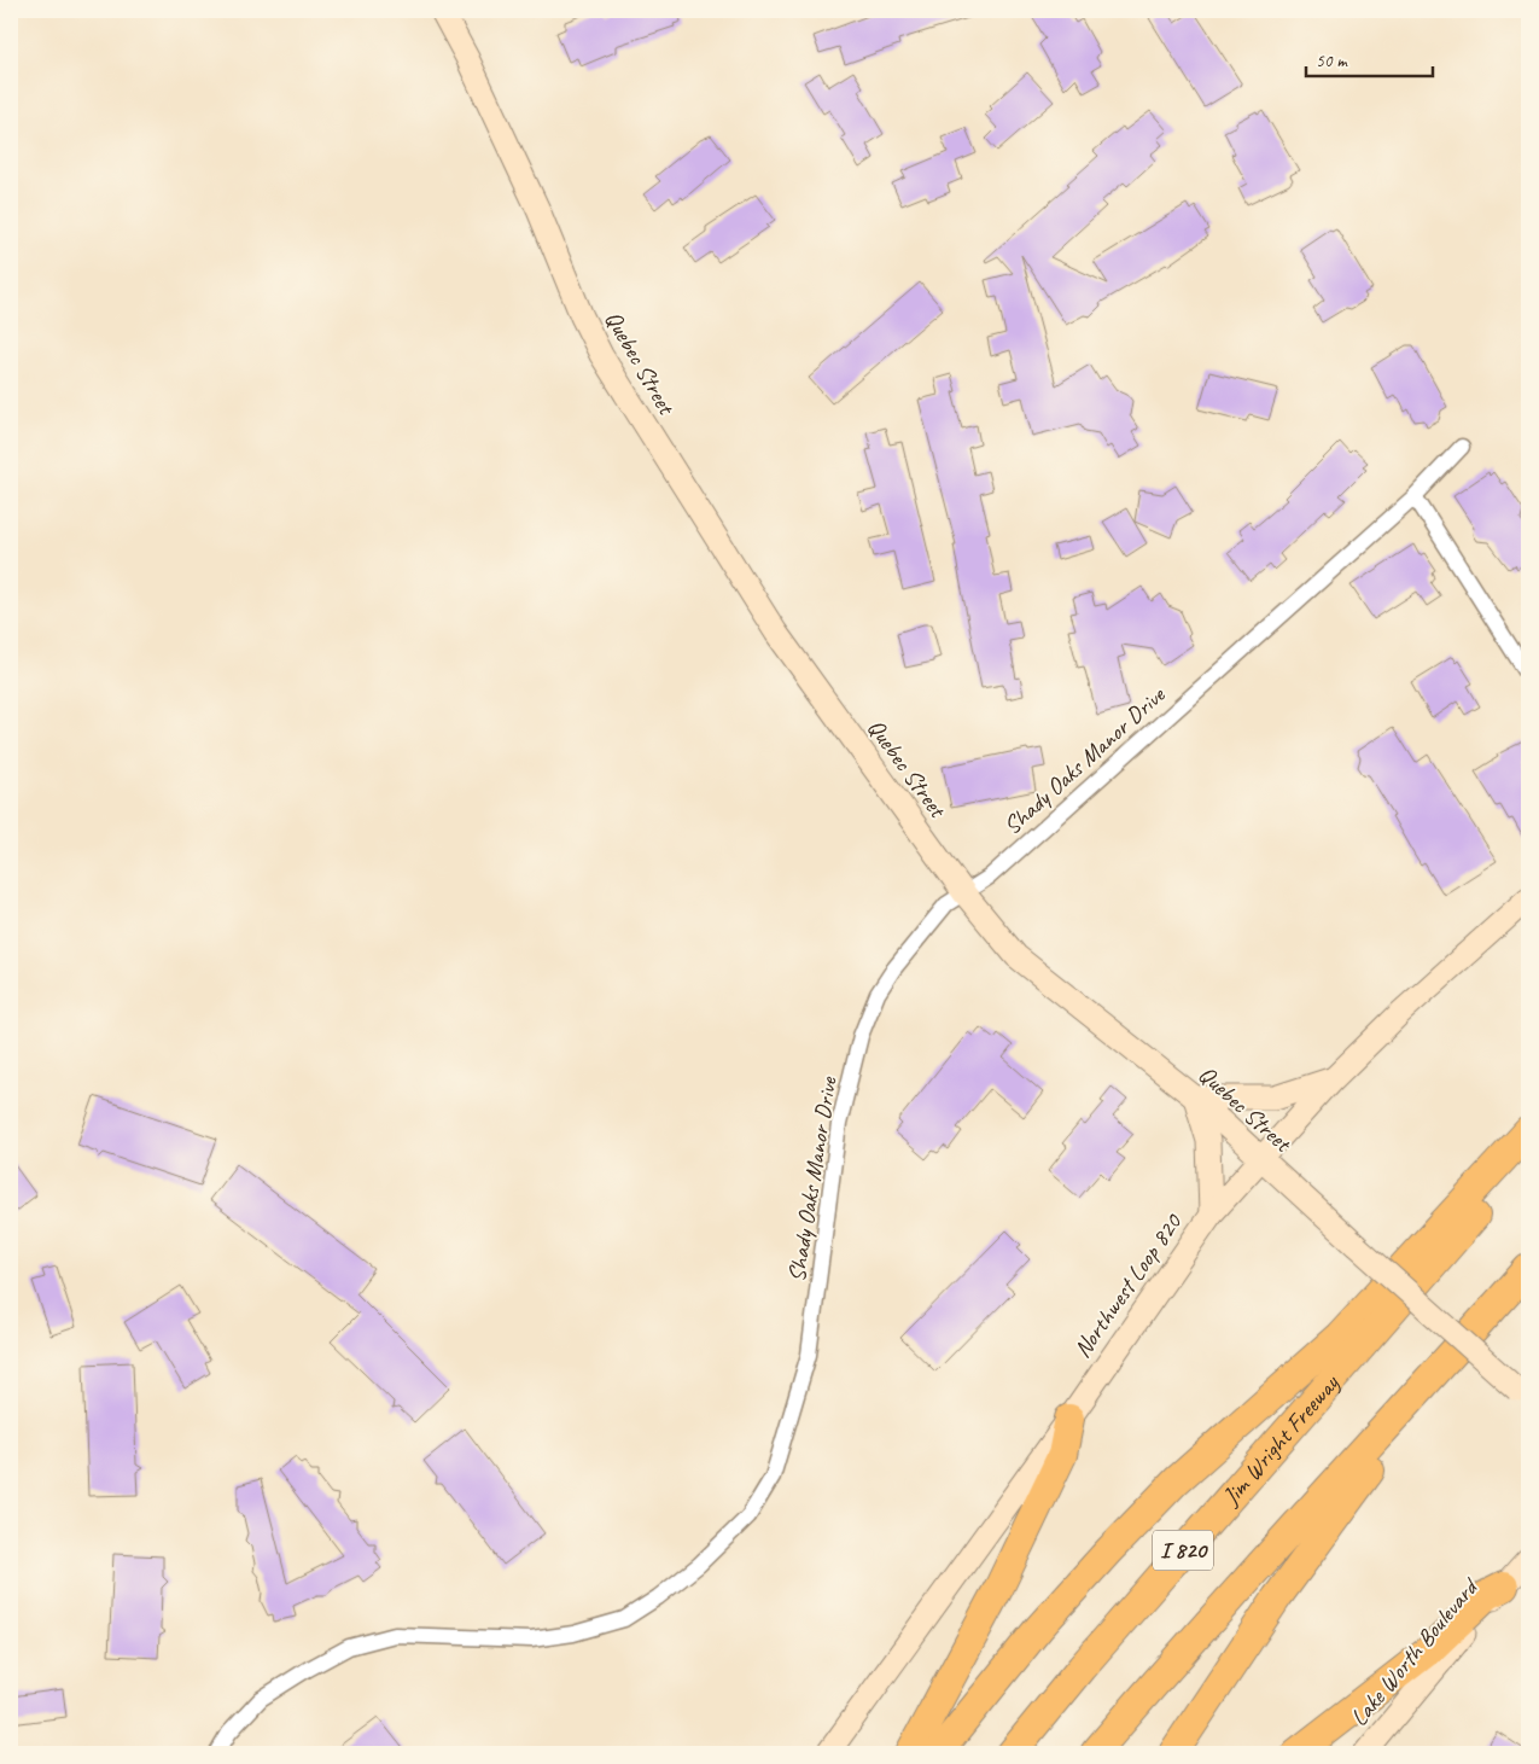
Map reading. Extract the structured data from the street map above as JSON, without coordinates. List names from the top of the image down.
{
  "streets": {
    "highway": ["Jim Wright Freeway", "I 820"],
    "street": [
      "Quebec Street",
      "Shady Oaks Manor Drive",
      "Northwest Loop 820",
      "Lake Worth Boulevard"
    ]
  },
  "crossings": [
    ["Quebec Street", "Shady Oaks Manor Drive"],
    ["Quebec Street", "Northwest Loop 820"]
  ],
  "scale_bar": "50 m"
}
